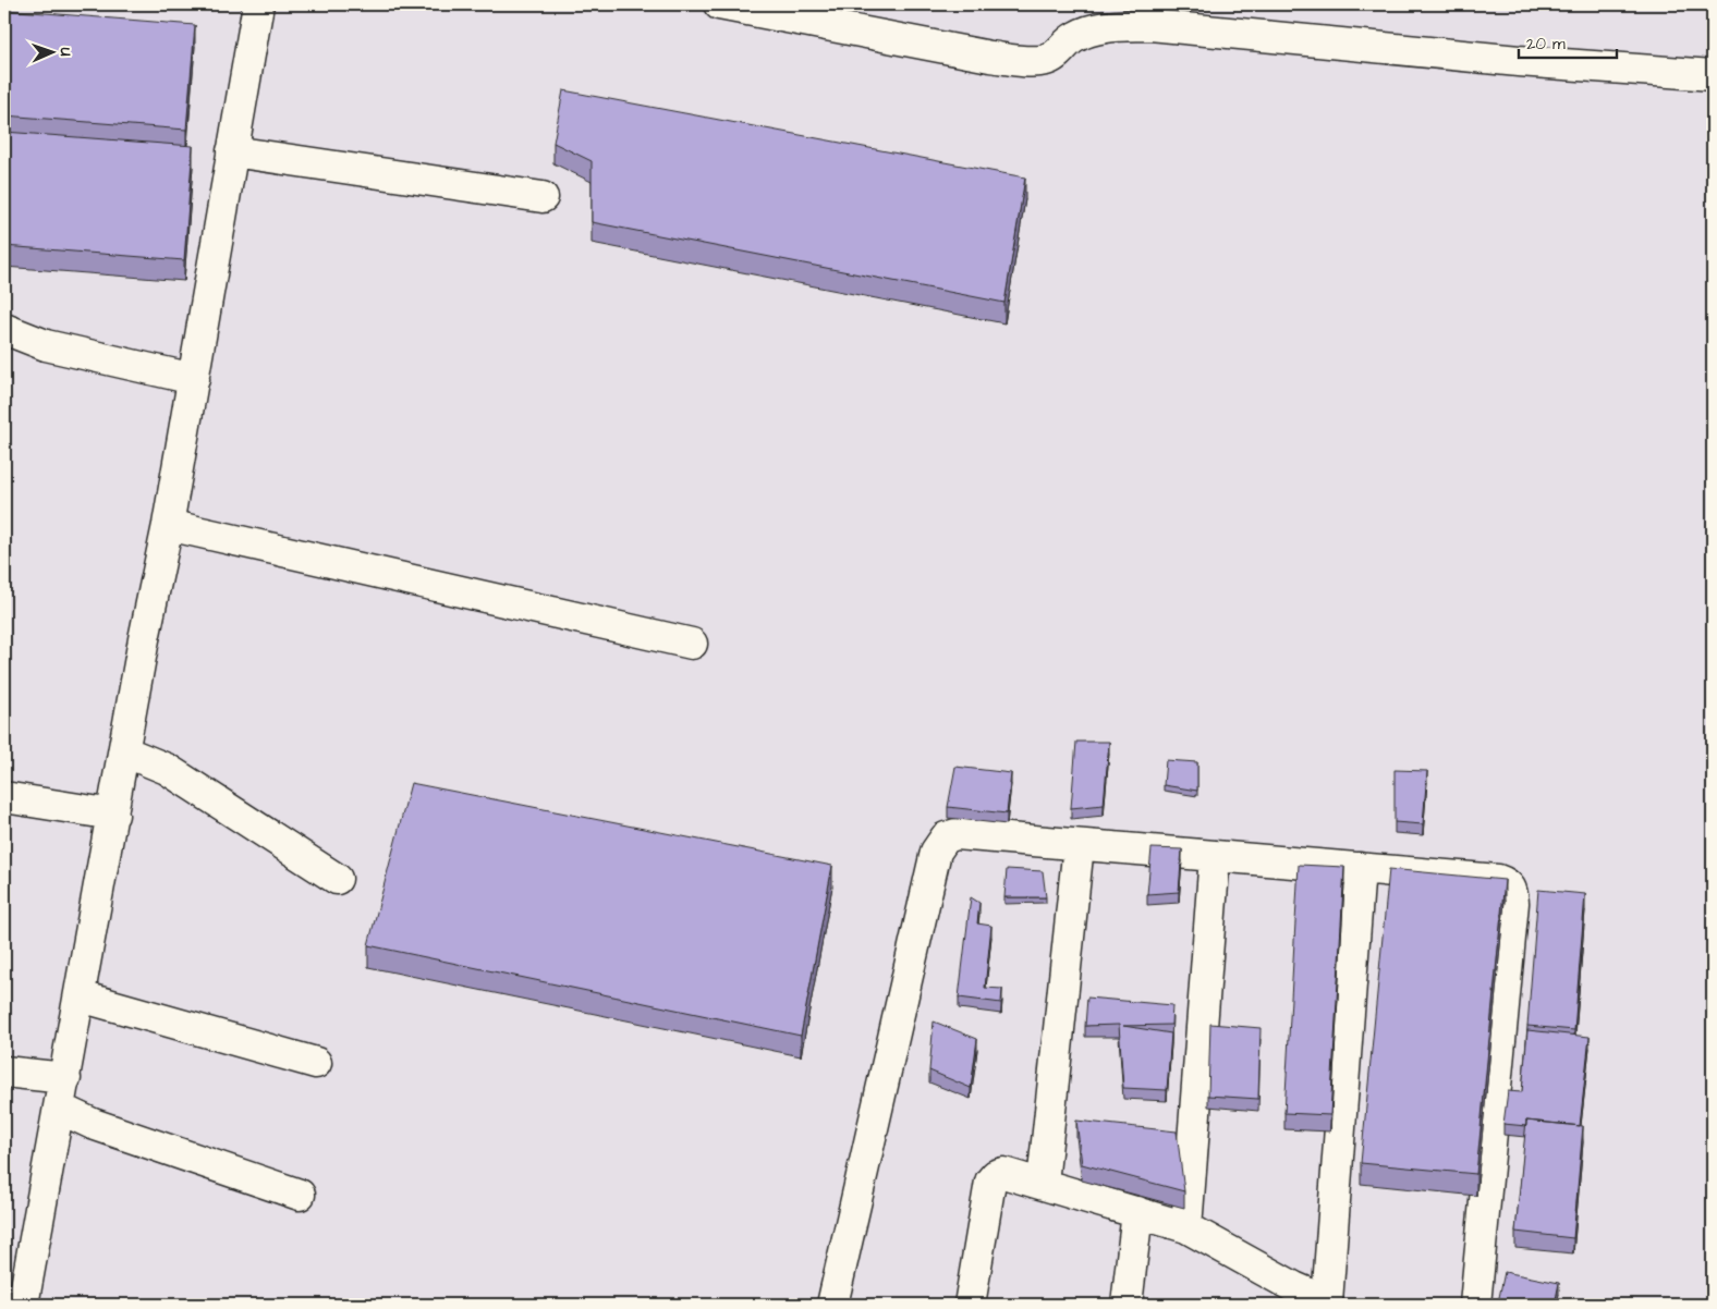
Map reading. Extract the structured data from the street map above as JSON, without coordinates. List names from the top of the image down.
{
  "scale_bar": "20 m",
  "north": "right"
}
